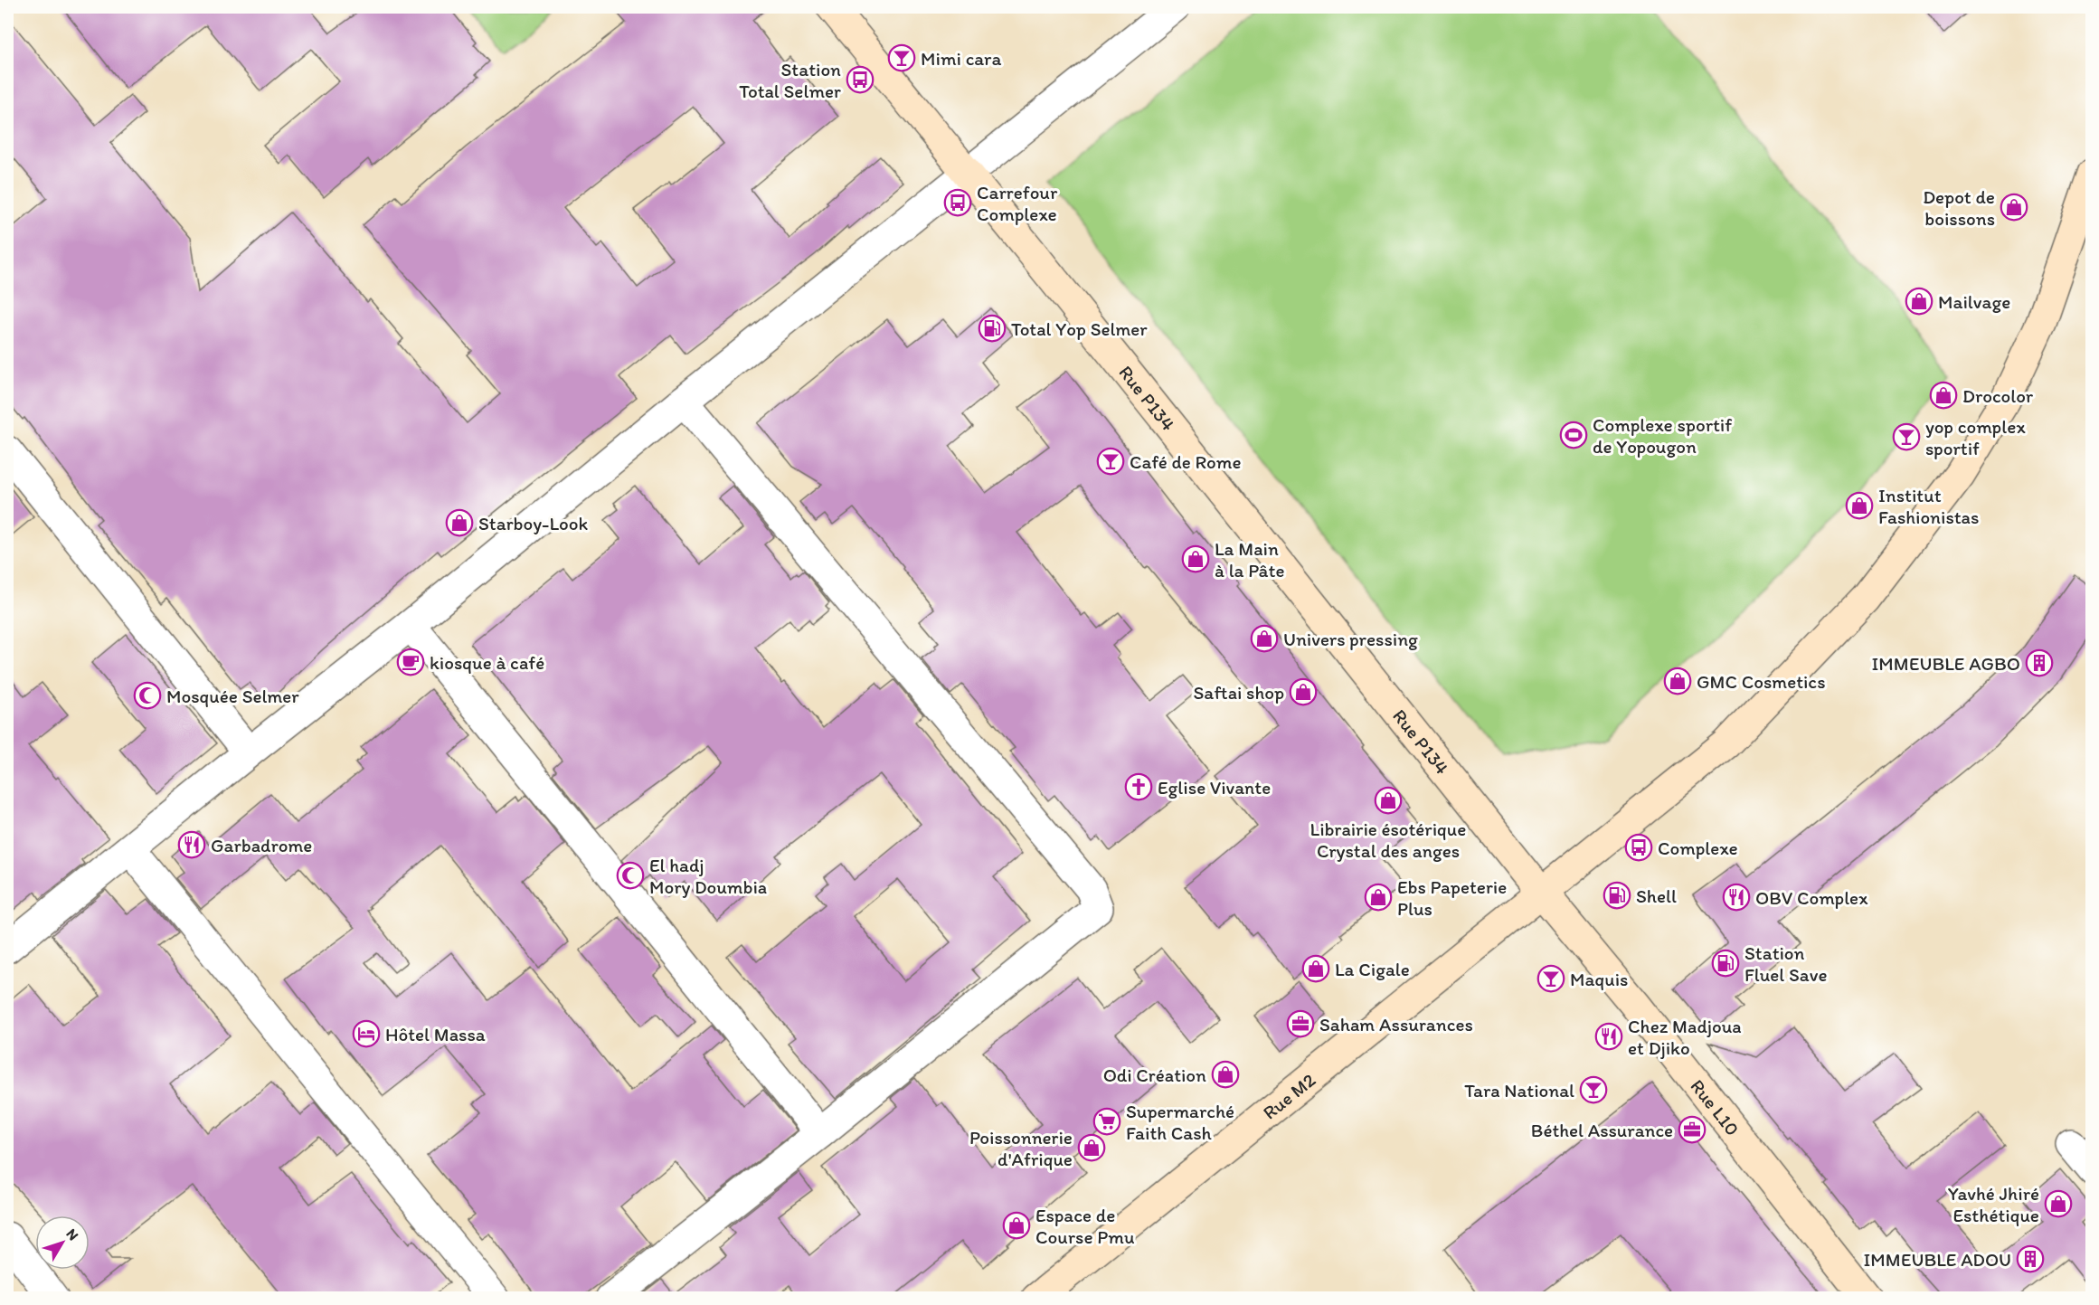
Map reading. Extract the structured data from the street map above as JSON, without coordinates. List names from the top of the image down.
{
  "streets": {
    "street": ["Rue P134", "Rue M2", "Rue L10"]
  },
  "crossings": [
    ["Rue P134", "Rue M2"],
    ["Rue P134", "Rue L10"],
    ["Rue M2", "Rue L10"]
  ],
  "places": {
    "bar": [
      "Mimi cara",
      "yop complex sportif",
      "Café de Rome",
      "Maquis",
      "Tara National"
    ],
    "bus stop": ["Station Total Selmer", "Carrefour Complexe", "Complexe"],
    "shop": [
      "Depot de boissons",
      "Mailvage",
      "Drocolor",
      "Institut Fashionistas",
      "Starboy-Look",
      "La Main à la Pâte",
      "Univers pressing",
      "GMC Cosmetics",
      "Saftai shop",
      "Librairie ésotérique Crystal des anges",
      "Ebs Papeterie Plus",
      "La Cigale",
      "Odi Création",
      "Poissonnerie d'Afrique",
      "Yavhé Jhiré Esthétique",
      "Espace de Course Pmu"
    ],
    "fuel station": ["Total Yop Selmer", "Shell", "Station Fluel Save"],
    "sports": ["Complexe sportif de Yopougon"],
    "cafe": ["kiosque à café"],
    "building": ["IMMEUBLE AGBO", "IMMEUBLE ADOU"],
    "mosque": ["Mosquée Selmer", "El hadj Mory Doumbia"],
    "church": ["Eglise Vivante"],
    "restaurant": ["Garbadrome", "OBV Complex", "Chez Madjoua et Djiko"],
    "office": ["Saham Assurances", "Béthel Assurance"],
    "hotel": ["Hôtel Massa"],
    "supermarket": ["Supermarché Faith Cash"]
  },
  "north": "top right"
}
